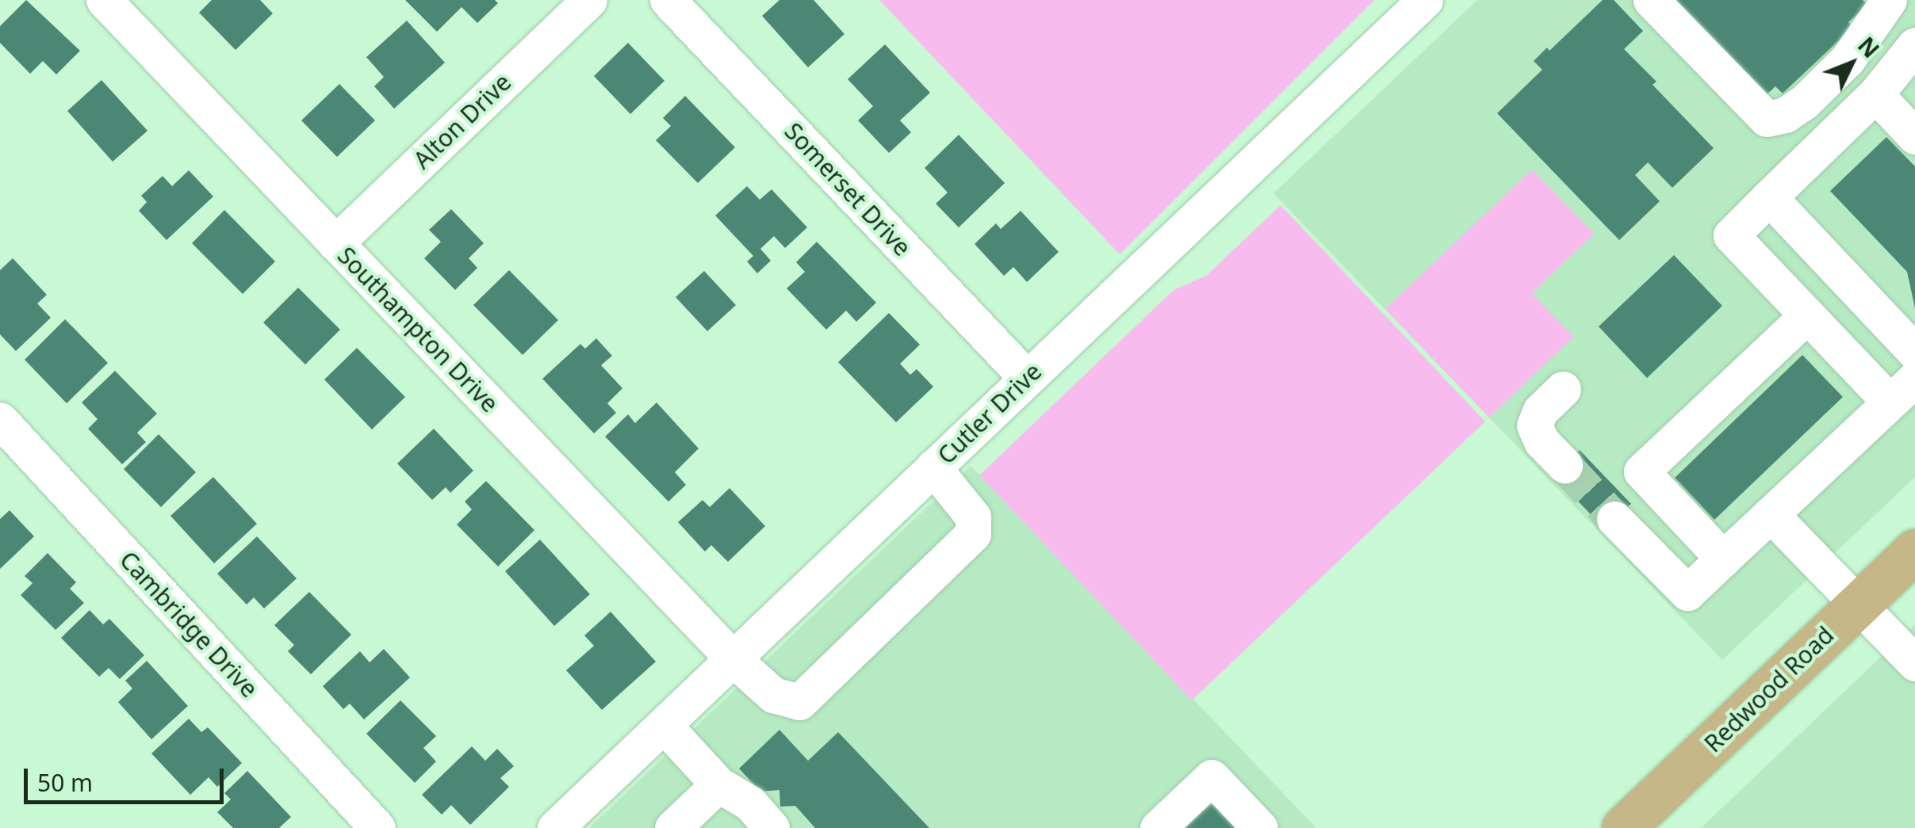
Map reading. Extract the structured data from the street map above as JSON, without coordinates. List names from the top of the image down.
{
  "streets": {
    "main road": ["Redwood Road"],
    "street": [
      "Alton Drive",
      "Somerset Drive",
      "Southampton Drive",
      "Cutler Drive",
      "Cambridge Drive"
    ]
  },
  "crossings": [
    ["Alton Drive", "Southampton Drive"],
    ["Somerset Drive", "Cutler Drive"],
    ["Southampton Drive", "Cutler Drive"]
  ],
  "scale_bar": "50 m",
  "north": "top right"
}
